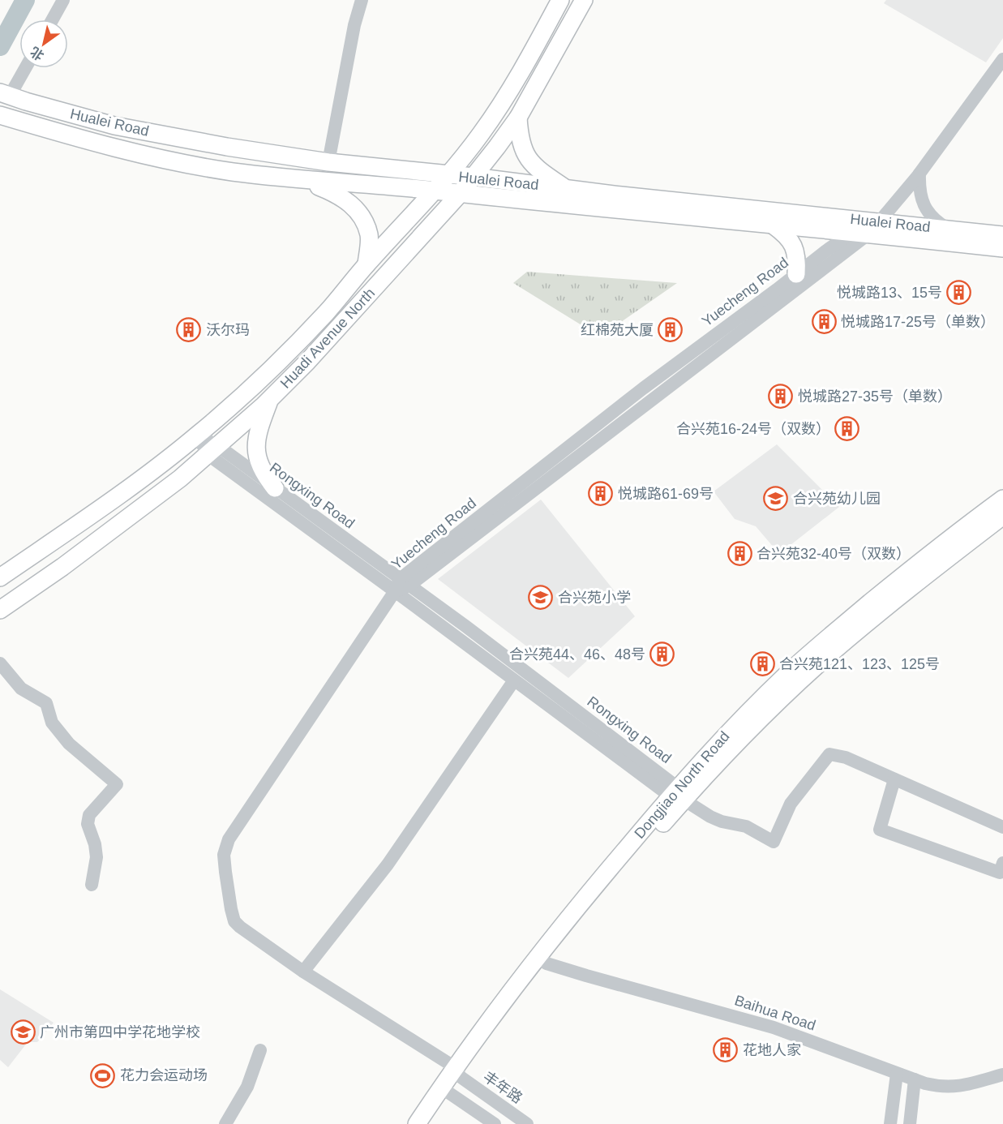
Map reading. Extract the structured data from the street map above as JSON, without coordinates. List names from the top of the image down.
{
  "streets": {
    "main road": ["Hualei Road", "Huadi Avenue North", "Dongjiao North Road"],
    "street": [
      "Yuecheng Road",
      "Rongxing Road",
      "Baihua Road",
      "丰年路"
    ]
  },
  "crossings": [
    ["Hualei Road", "Yuecheng Road"],
    ["Hualei Road", "Huadi Avenue North"],
    ["Yuecheng Road", "Rongxing Road"],
    ["Yuecheng Road", "丰年路"],
    ["Huadi Avenue North", "Rongxing Road"],
    ["Rongxing Road", "Dongjiao North Road"],
    ["Rongxing Road", "丰年路"],
    ["Dongjiao North Road", "Baihua Road"],
    ["Dongjiao North Road", "丰年路"]
  ],
  "places": {
    "building": [
      "悦城路13、15号",
      "悦城路17-25号（单数）",
      "沃尔玛",
      "红棉苑大厦",
      "悦城路27-35号（单数）",
      "合兴苑16-24号（双数）",
      "悦城路61-69号",
      "合兴苑32-40号（双数）",
      "合兴苑44、46、48号",
      "合兴苑121、123、125号",
      "花地人家"
    ],
    "school or university": ["合兴苑幼儿园", "合兴苑小学", "广州市第四中学花地学校"],
    "sports": ["花力会运动场"]
  },
  "north": "bottom left"
}
